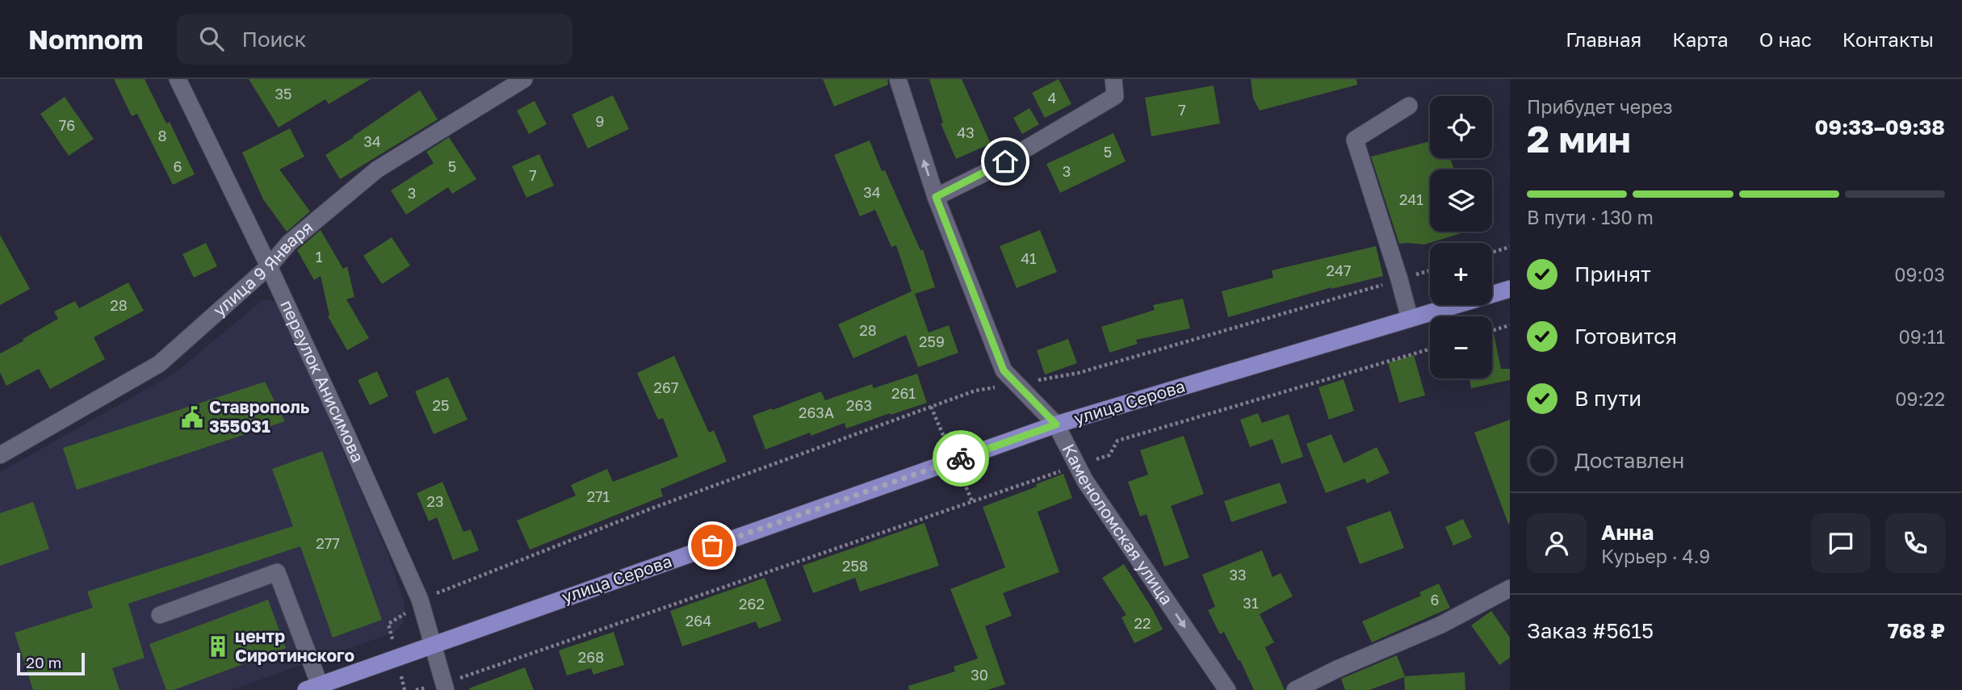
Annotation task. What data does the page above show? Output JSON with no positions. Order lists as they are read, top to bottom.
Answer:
{
  "streets": {
    "main road": ["улица Серова"],
    "street": ["улица 9 Января", "переулок Анисимова", "Каменоломская улица"]
  },
  "crossings": [
    ["улица 9 Января", "переулок Анисимова"],
    ["переулок Анисимова", "улица Серова"],
    ["улица Серова", "Каменоломская улица"]
  ],
  "places": {
    "public building": ["Ставрополь 355031"],
    "building": ["центр Сиротинского"]
  },
  "house_numbers": [
    "35",
    "4",
    "7",
    "9",
    "76",
    "43",
    "8",
    "34",
    "5",
    "6",
    "5",
    "3",
    "7",
    "34",
    "3",
    "241",
    "1",
    "41",
    "247",
    "28",
    "28",
    "259",
    "267",
    "261",
    "25",
    "263",
    "263А",
    "271",
    "23",
    "277",
    "258",
    "33",
    "6",
    "31",
    "262",
    "264",
    "22",
    "268",
    "30"
  ],
  "scale_bar": "20 m",
  "page": {
    "header": "Nomnom",
    "search": "Поиск",
    "nav": [
      "Главная",
      "Карта",
      "О нас",
      "Контакты"
    ],
    "heading": ["2 мин", "Прибудет через", "09:33–09:38"],
    "panel": [
      "Анна",
      "Курьер · 4.9",
      "Заказ #5615",
      "768 ₽"
    ],
    "map_buttons": ["+", "−"],
    "bar": "В пути · 130 m",
    "list": [
      ["Принят", "09:03"],
      ["Готовится", "09:11"],
      ["В пути", "09:22"],
      "Доставлен"
    ],
    "scale": "20 m"
  }
}
